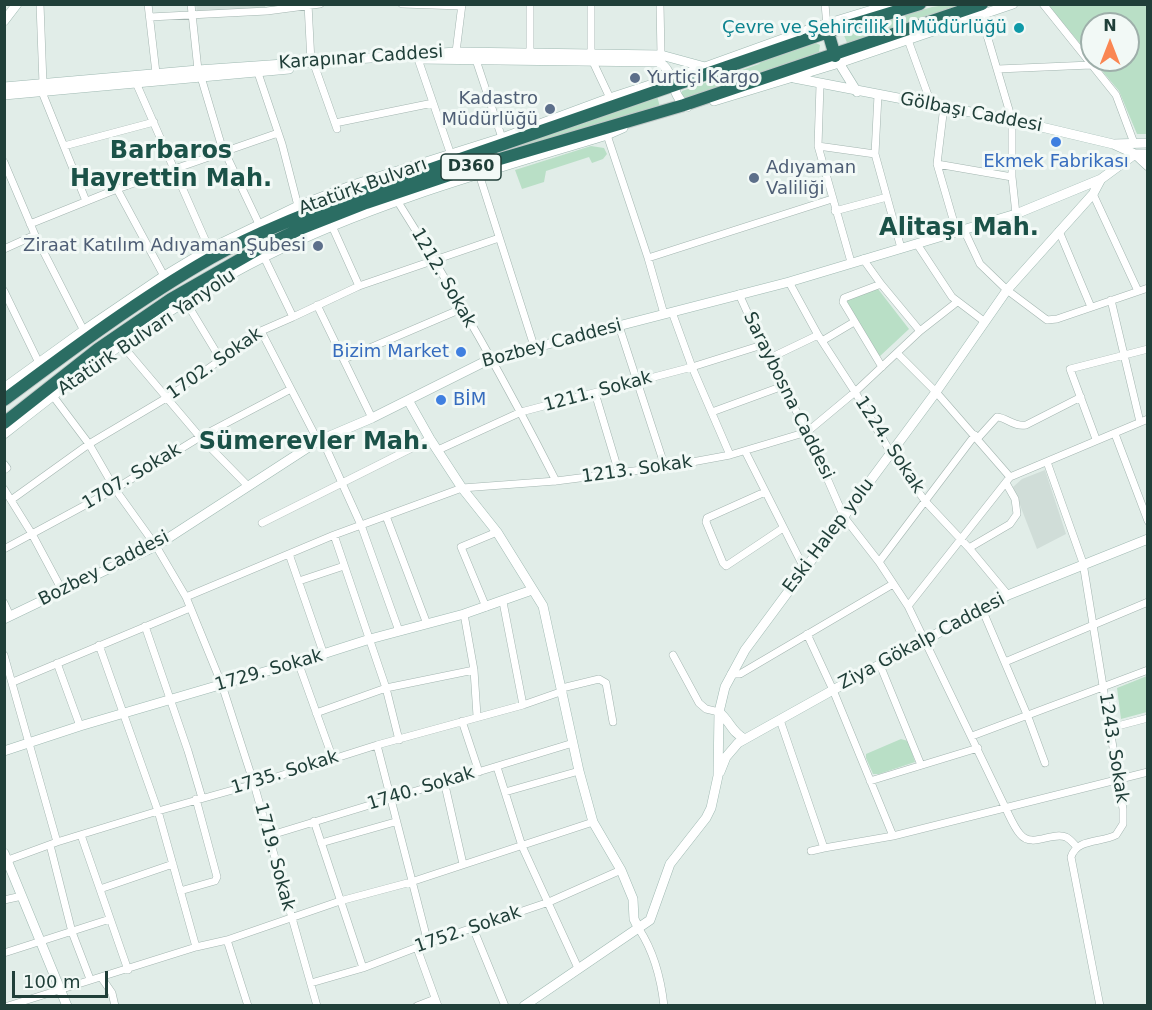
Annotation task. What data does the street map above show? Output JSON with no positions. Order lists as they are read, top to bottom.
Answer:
{
  "streets": {
    "highway": ["D360", "Atatürk Bulvarı"],
    "street": [
      "Karapınar Caddesi",
      "Gölbaşı Caddesi",
      "1212. Sokak",
      "Atatürk Bulvarı Yanyolu",
      "Bozbey Caddesi",
      "1702. Sokak",
      "1211. Sokak",
      "Saraybosna Caddesi",
      "1224. Sokak",
      "1213. Sokak",
      "1707. Sokak",
      "Eski Halep yolu",
      "Ziya Gökalp Caddesi",
      "1729. Sokak",
      "1243. Sokak",
      "1735. Sokak",
      "1740. Sokak",
      "1719. Sokak",
      "1752. Sokak"
    ]
  },
  "crossings": [
    ["Karapınar Caddesi", "Atatürk Bulvarı"],
    ["Karapınar Caddesi", "Atatürk Bulvarı Yanyolu"],
    ["Gölbaşı Caddesi", "Atatürk Bulvarı Yanyolu"],
    ["Gölbaşı Caddesi", "Bozbey Caddesi"],
    ["Atatürk Bulvarı", "Atatürk Bulvarı Yanyolu"],
    ["1212. Sokak", "Atatürk Bulvarı Yanyolu"],
    ["1212. Sokak", "Bozbey Caddesi"],
    ["1212. Sokak", "1702. Sokak"],
    ["1212. Sokak", "1211. Sokak"],
    ["1212. Sokak", "1213. Sokak"],
    ["Atatürk Bulvarı Yanyolu", "1719. Sokak"],
    ["Bozbey Caddesi", "Saraybosna Caddesi"],
    ["Bozbey Caddesi", "1224. Sokak"],
    ["Bozbey Caddesi", "Eski Halep yolu"],
    ["Bozbey Caddesi", "1719. Sokak"],
    ["1702. Sokak", "1719. Sokak"],
    ["1211. Sokak", "Saraybosna Caddesi"],
    ["Saraybosna Caddesi", "1213. Sokak"],
    ["Saraybosna Caddesi", "Eski Halep yolu"],
    ["Saraybosna Caddesi", "Ziya Gökalp Caddesi"],
    ["Saraybosna Caddesi", "1243. Sokak"],
    ["1224. Sokak", "Eski Halep yolu"],
    ["1224. Sokak", "Ziya Gökalp Caddesi"],
    ["1213. Sokak", "1719. Sokak"],
    ["1707. Sokak", "1719. Sokak"],
    ["Eski Halep yolu", "Ziya Gökalp Caddesi"],
    ["Ziya Gökalp Caddesi", "1243. Sokak"],
    ["1729. Sokak", "1719. Sokak"],
    ["1735. Sokak", "1719. Sokak"],
    ["1740. Sokak", "1719. Sokak"],
    ["1719. Sokak", "1752. Sokak"]
  ],
  "districts": ["Barbaros Hayrettin Mah.", "Alitaşı Mah.", "Sümerevler Mah."],
  "places": [
    "Çevre ve Şehircilik İl Müdürlüğü",
    "Yurtiçi Kargo",
    "Kadastro Müdürlüğü",
    "Ekmek Fabrikası",
    "Adıyaman Valiliği",
    "Ziraat Katılım Adıyaman Şubesi",
    "Bizim Market",
    "BİM"
  ],
  "scale_bar": "100 m",
  "north": "top"
}
